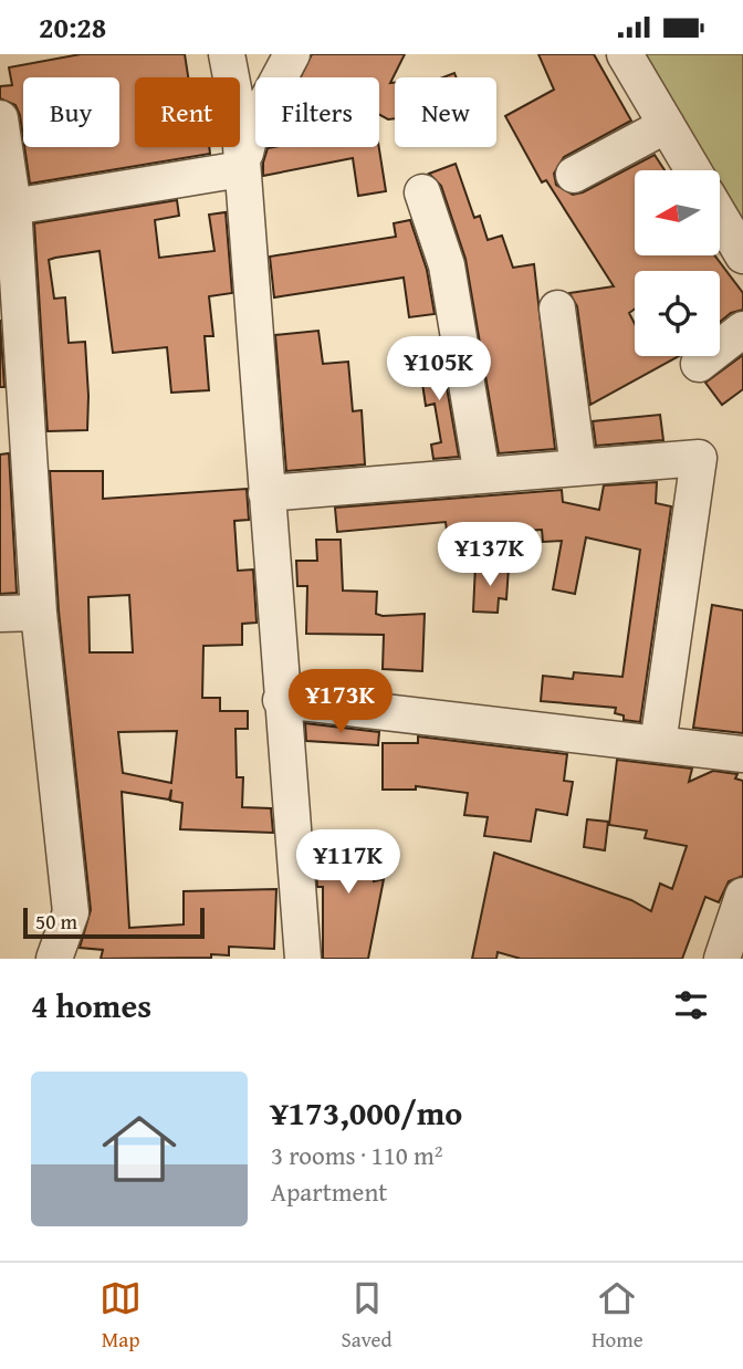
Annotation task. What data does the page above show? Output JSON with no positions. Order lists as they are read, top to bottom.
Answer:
{
  "scale_bar": "50 m",
  "north": "left",
  "page": {
    "status": "20:28",
    "chip": [
      "Buy",
      "Rent",
      "Filters",
      "New"
    ],
    "price": [
      "¥105K",
      "¥137K",
      "¥173K",
      "¥117K"
    ],
    "scale": "50 m",
    "heading": "4 homes",
    "list": [
      {
        "name": "¥173,000/mo",
        "note": "3 rooms · 110 m² · Apartment"
      }
    ],
    "tabs": ["Map", "Saved", "Home"]
  }
}
